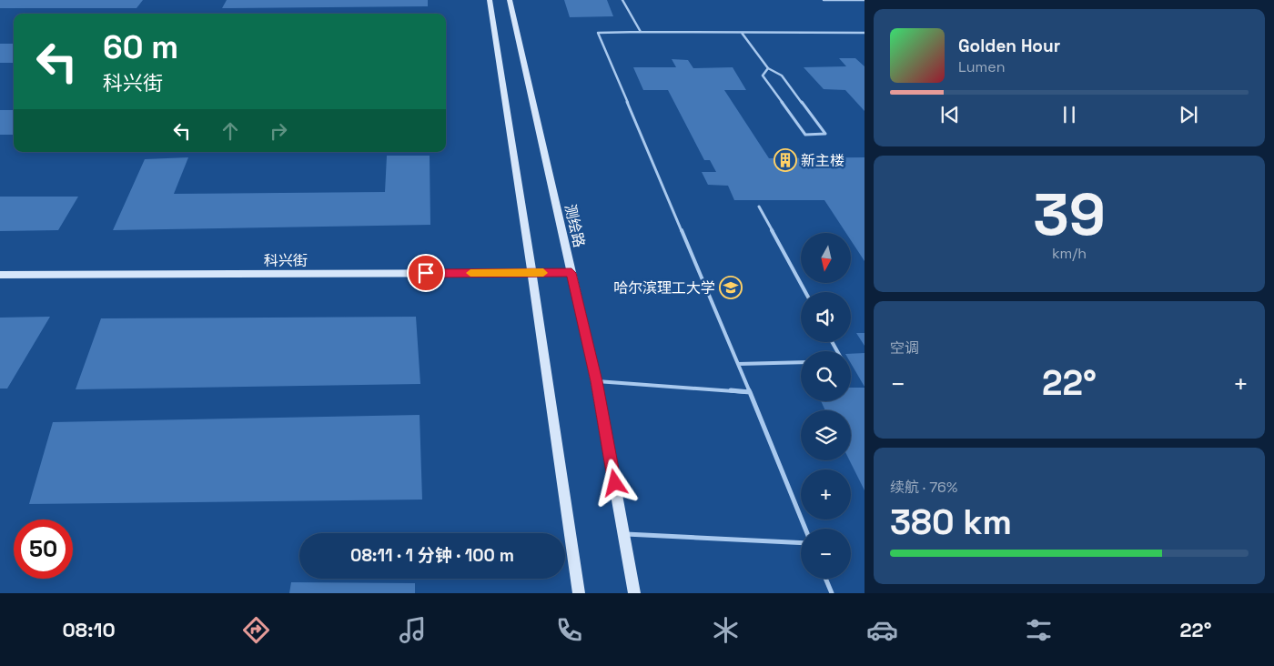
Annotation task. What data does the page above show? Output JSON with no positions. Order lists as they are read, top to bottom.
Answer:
{
  "streets": {
    "main road": ["测绘路", "科兴街"]
  },
  "crossings": [
    ["测绘路", "科兴街"]
  ],
  "places": {
    "building": ["新主楼"],
    "school or university": ["哈尔滨理工大学"]
  },
  "north": "bottom",
  "page": {
    "turn": ["60 m", "科兴街"],
    "song": ["Golden Hour", "Lumen"],
    "tile": [
      ["39", "km/h"],
      "空调",
      ["续航 · 76%", "380 km"]
    ],
    "map_buttons": ["+", "−"],
    "heat": ["−", "22°", "+"],
    "limit": "50",
    "trip": "08:11 · 1 分钟 · 100 m",
    "tabs": ["08:10", "22°"]
  }
}
